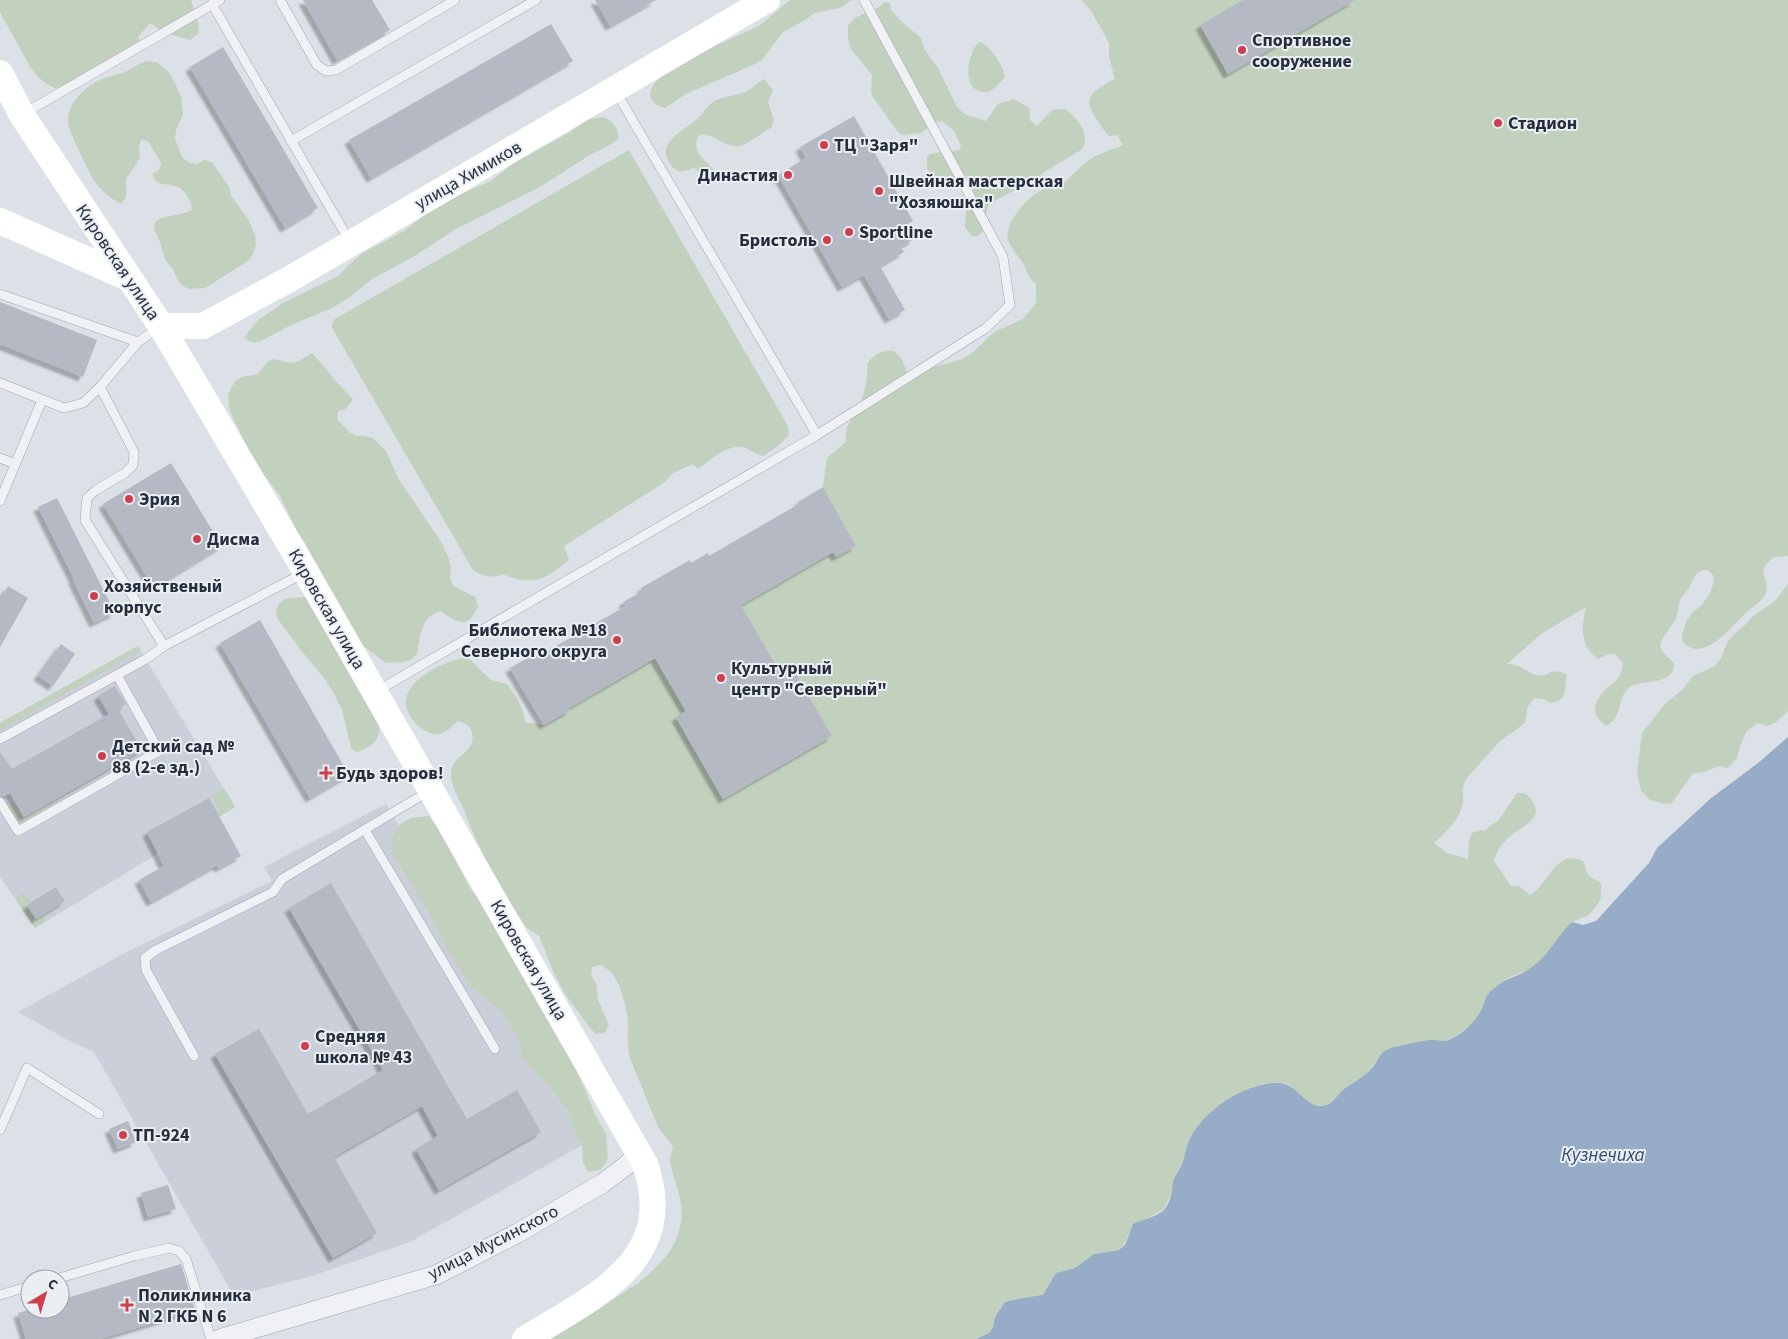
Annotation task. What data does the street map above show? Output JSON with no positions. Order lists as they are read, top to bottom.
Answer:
{
  "streets": {
    "street": ["улица Химиков", "Кировская улица", "улица Мусинского"]
  },
  "crossings": [
    ["улица Химиков", "Кировская улица"],
    ["Кировская улица", "улица Мусинского"]
  ],
  "water": ["Кузнечиха"],
  "places": {
    "other": [
      "Спортивное сооружение",
      "Стадион",
      "ТЦ \"Заря\"",
      "Династия",
      "Швейная мастерская \"Хозяюшка\"",
      "Sportline",
      "Бристоль",
      "Эрия",
      "Дисма",
      "Хозяйственый корпус",
      "Библиотека №18 Северного округа",
      "Культурный центр \"Северный\"",
      "Детский сад № 88 (2-е зд.)",
      "Средняя школа № 43",
      "ТП-924"
    ],
    "health": ["Будь здоров!", "Поликлиника N 2 ГКБ N 6"]
  },
  "north": "top right"
}
